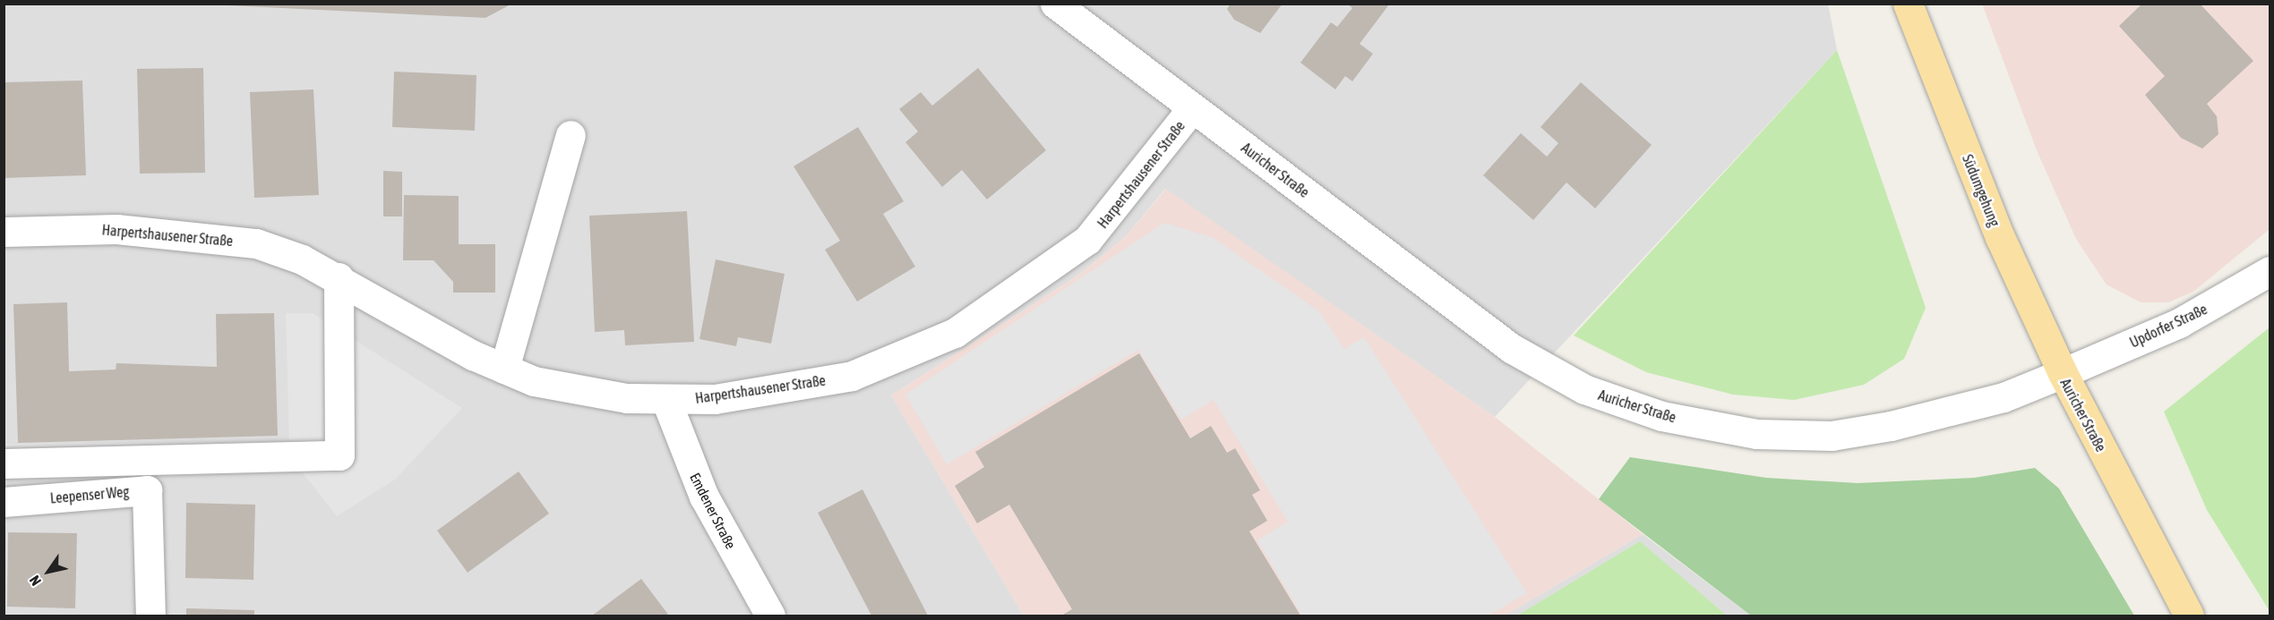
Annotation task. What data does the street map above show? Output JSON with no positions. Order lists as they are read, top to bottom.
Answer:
{
  "streets": {
    "main road": ["Auricher Straße", "Südumgehung"],
    "street": [
      "Harpertshausener Straße",
      "Updorfer Straße",
      "Leepenser Weg",
      "Emdener Straße"
    ]
  },
  "crossings": [
    ["Auricher Straße", "Harpertshausener Straße"],
    ["Auricher Straße", "Südumgehung"],
    ["Auricher Straße", "Updorfer Straße"],
    ["Harpertshausener Straße", "Emdener Straße"],
    ["Südumgehung", "Updorfer Straße"]
  ],
  "north": "bottom left"
}
